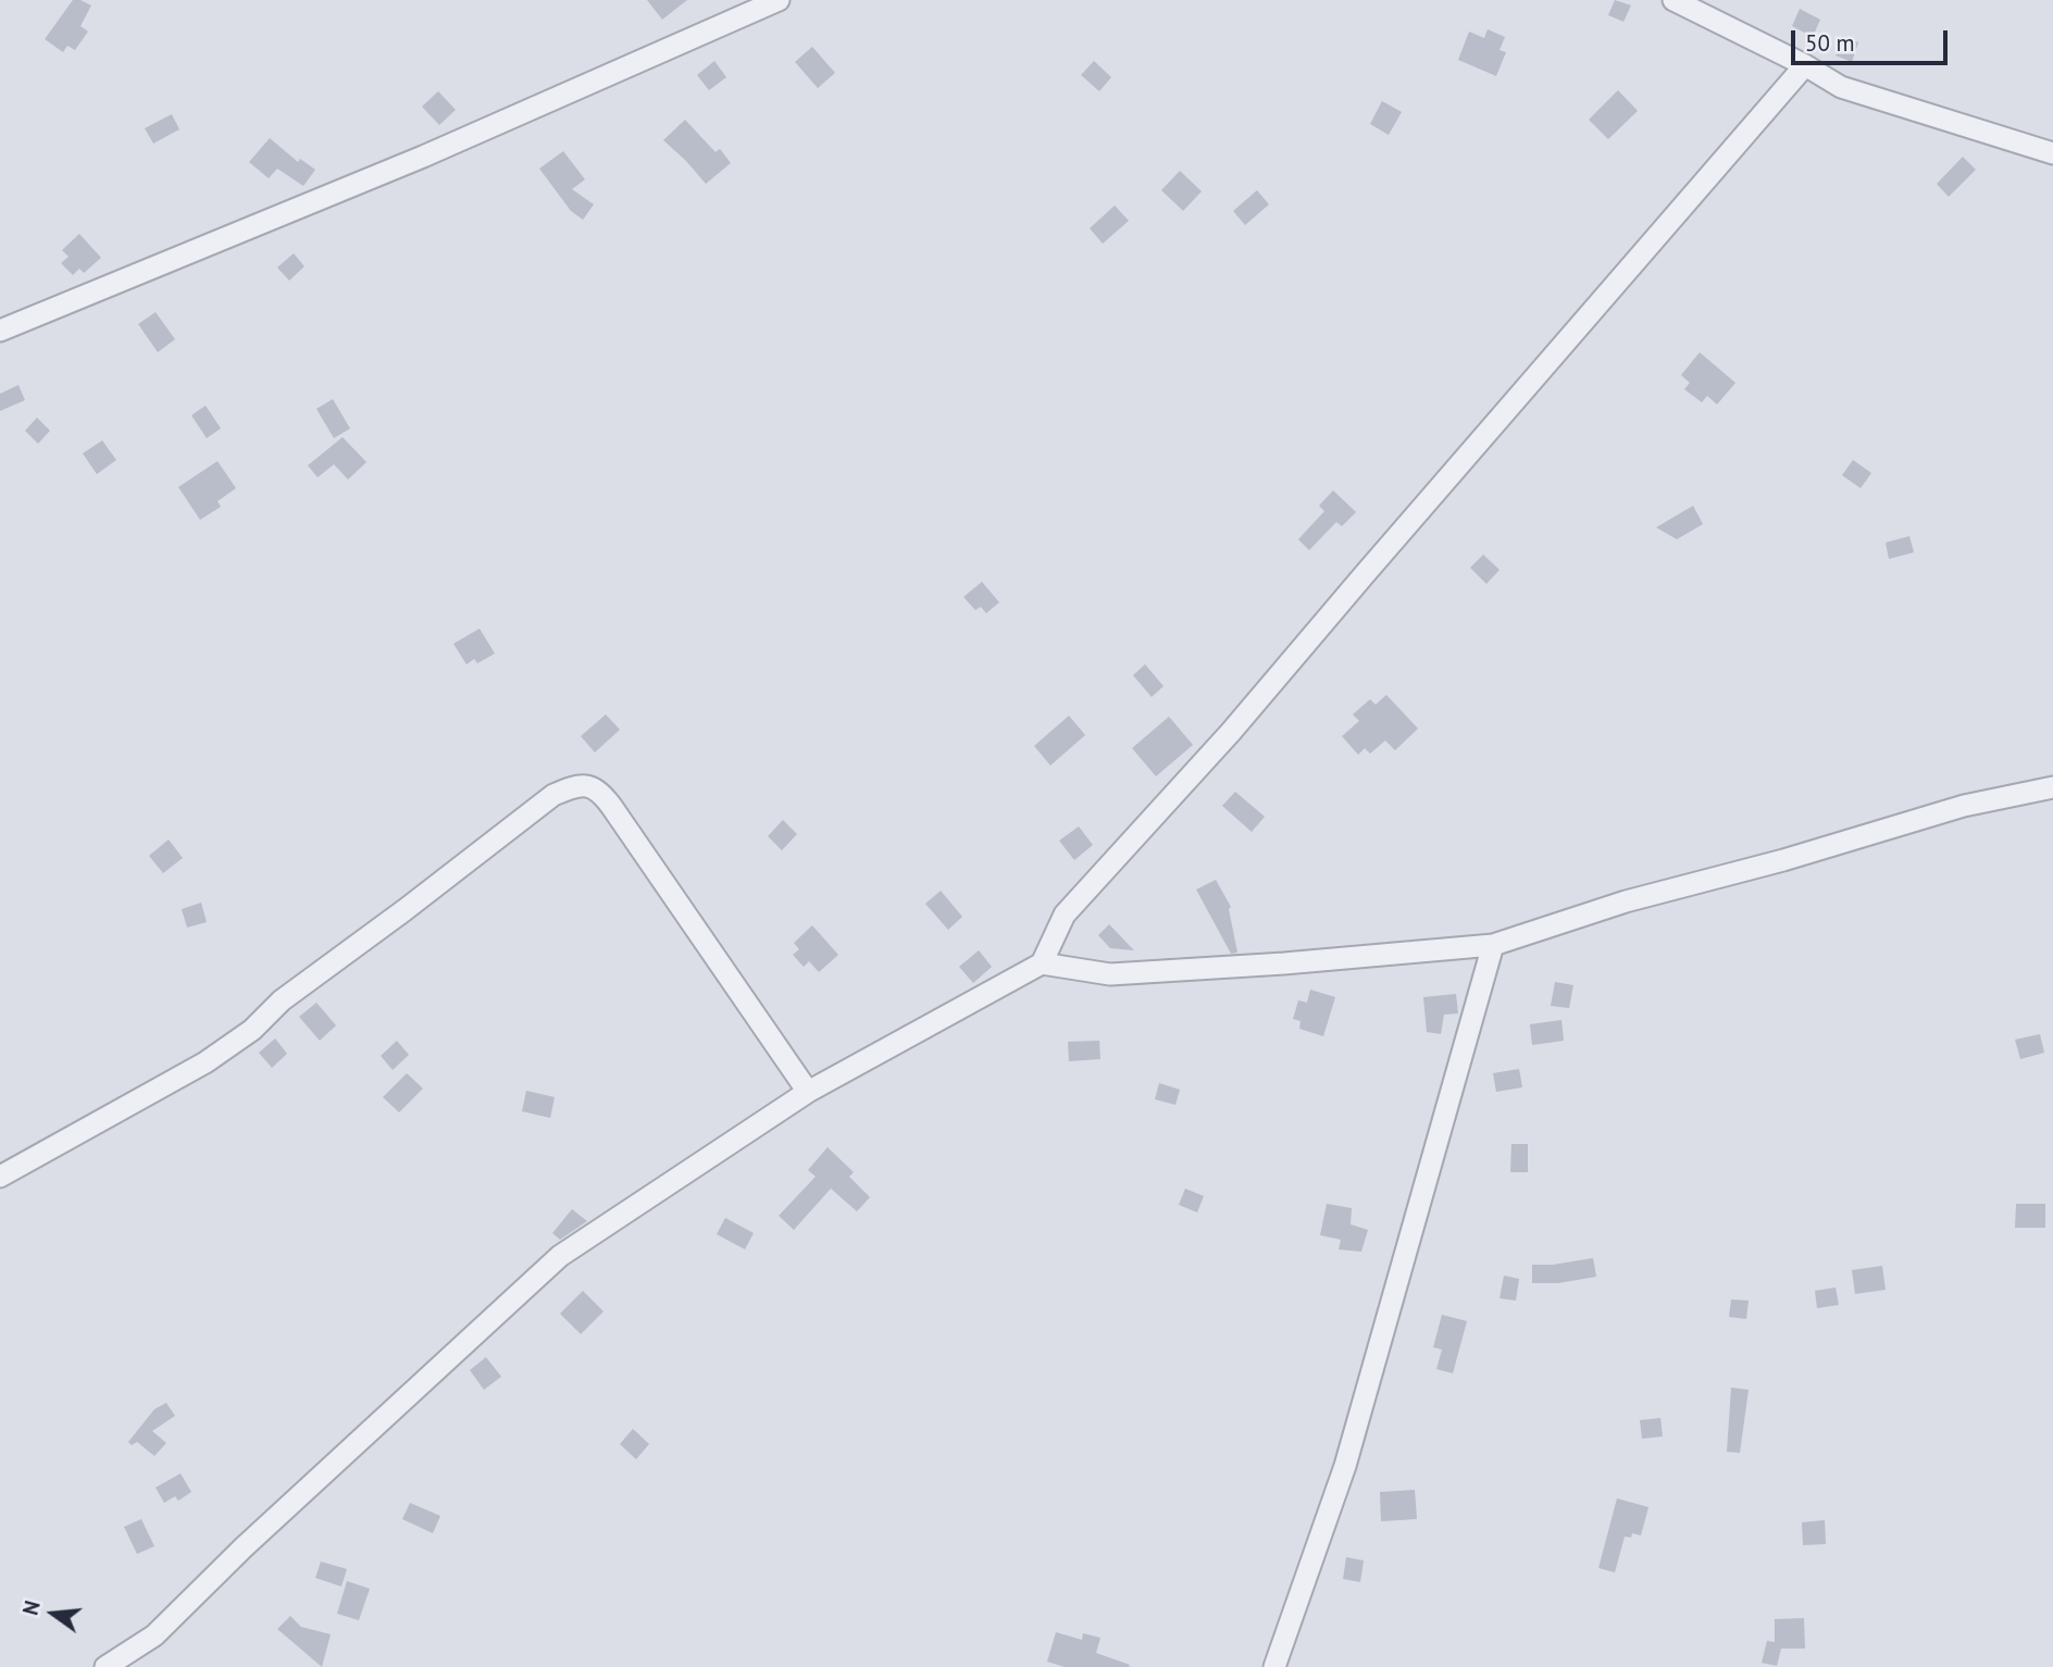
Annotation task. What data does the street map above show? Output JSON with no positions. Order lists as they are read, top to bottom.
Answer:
{
  "scale_bar": "50 m",
  "north": "left"
}
